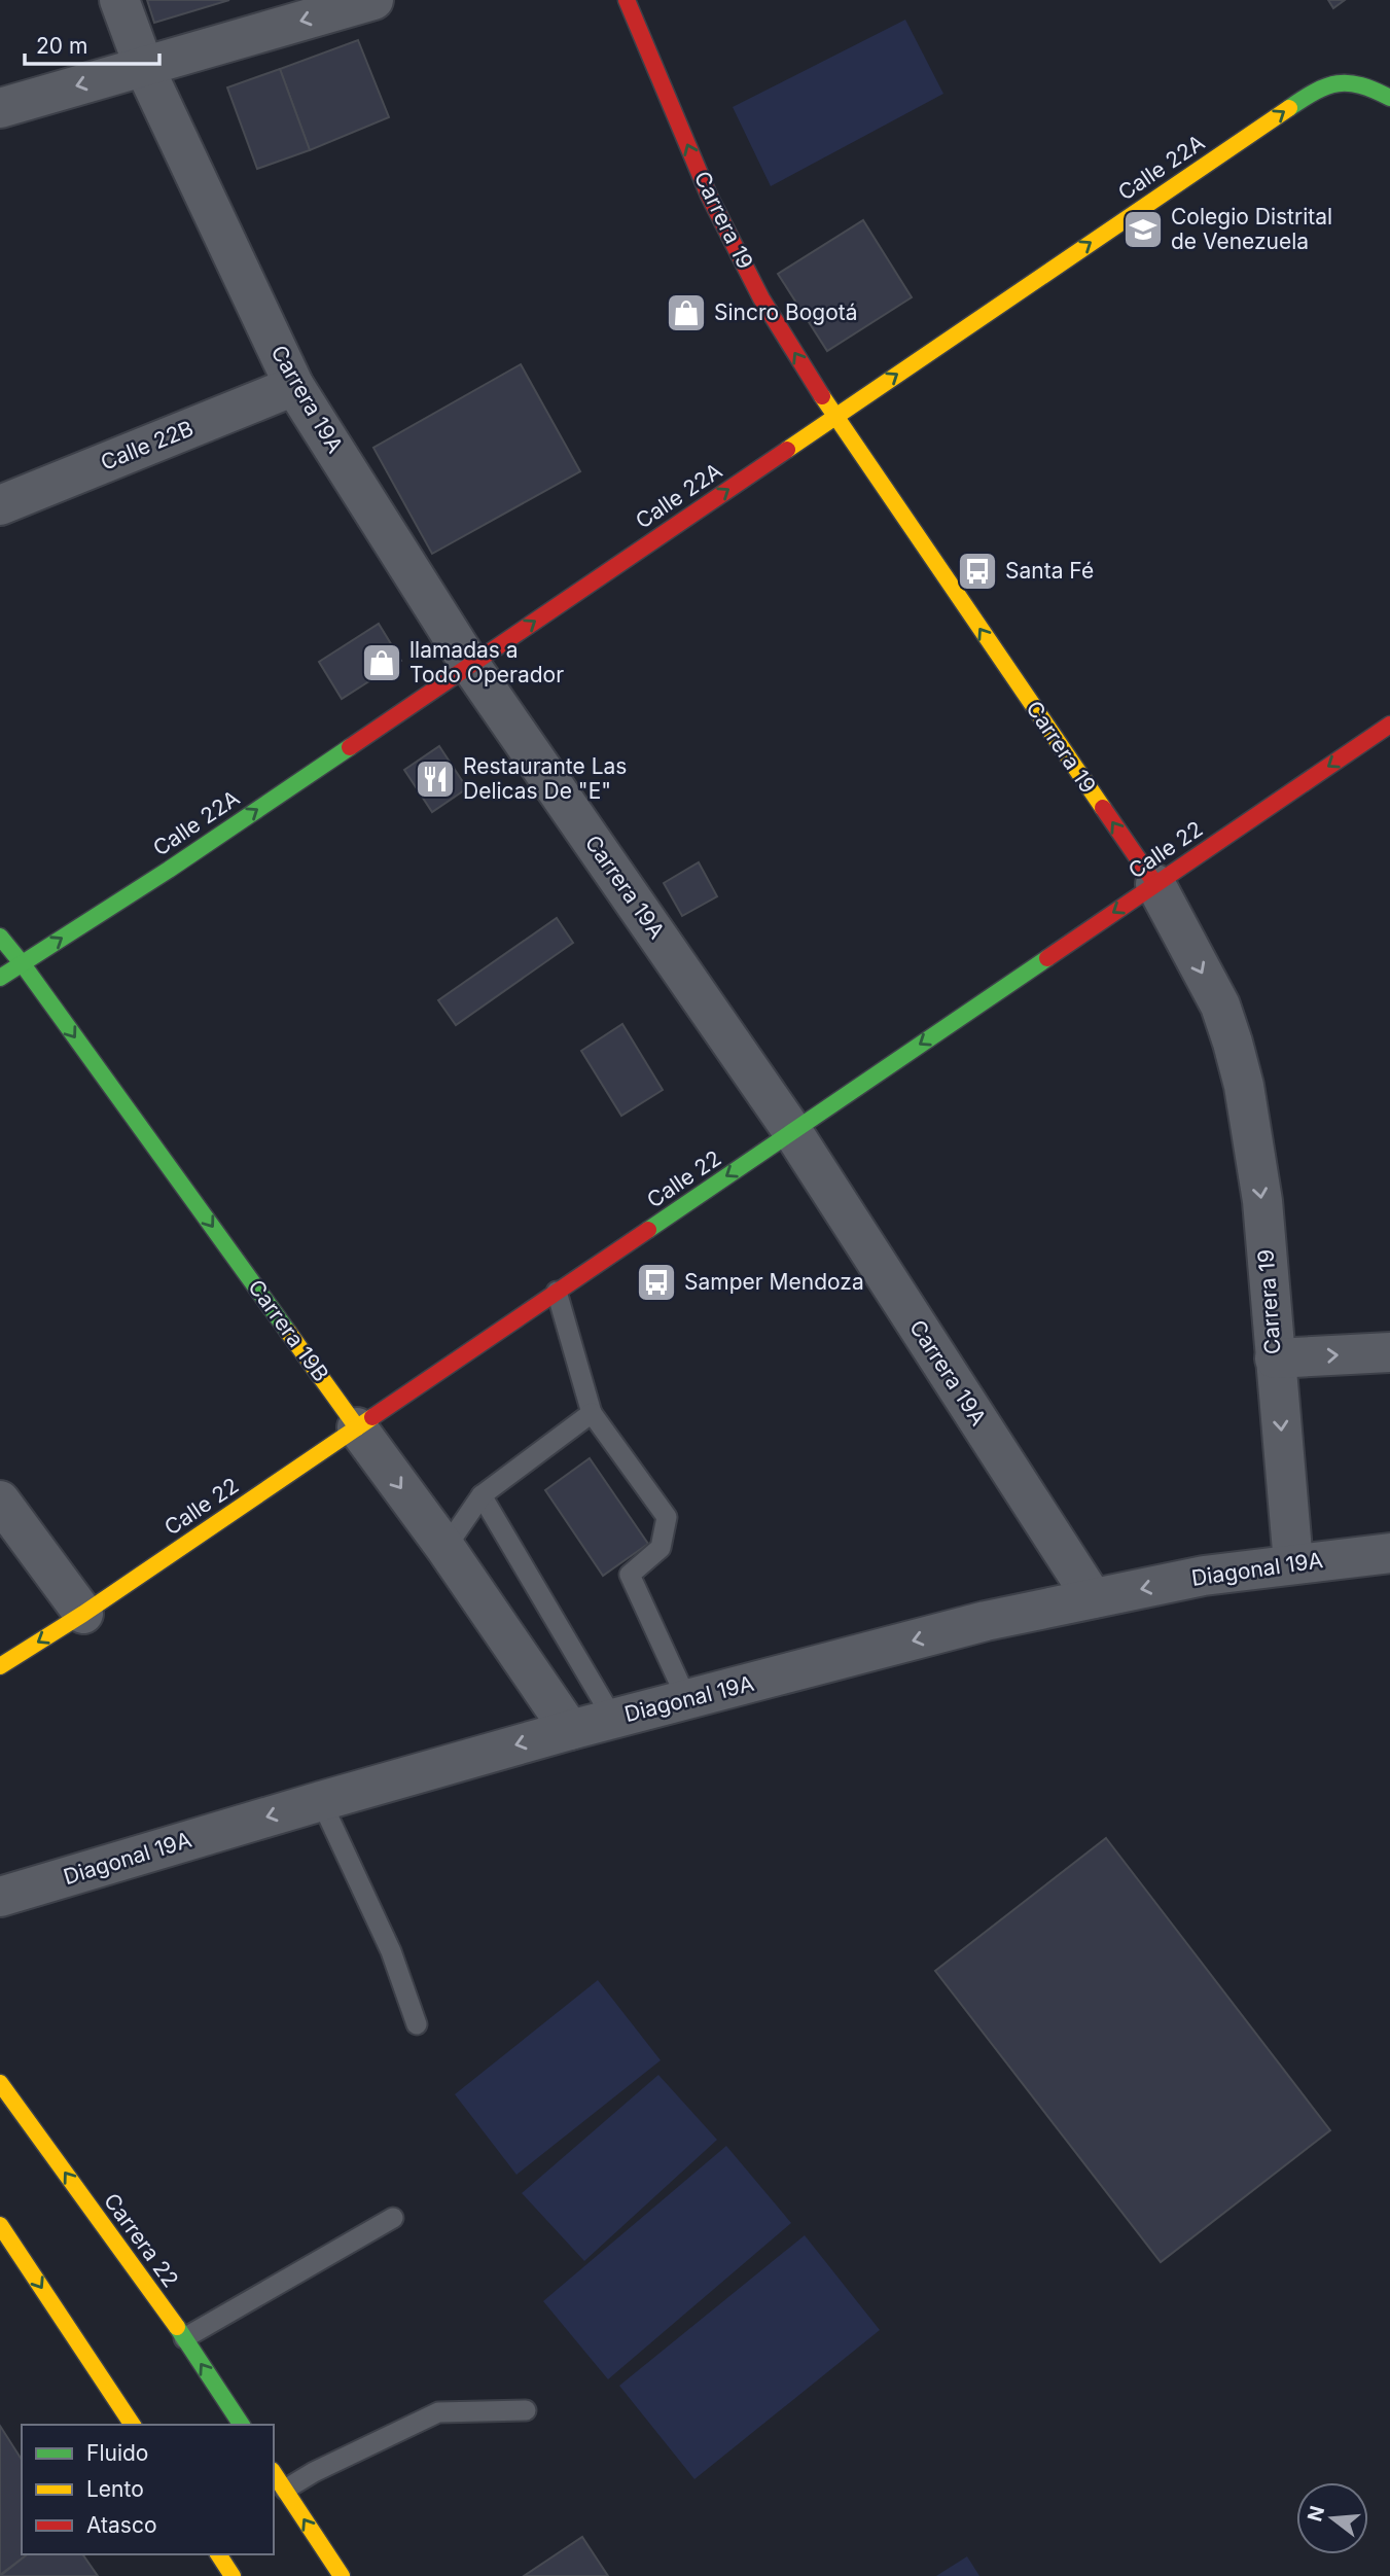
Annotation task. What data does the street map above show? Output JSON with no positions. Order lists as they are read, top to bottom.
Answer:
{
  "streets": {
    "street": [
      "Calle 22A",
      "Carrera 19",
      "Carrera 19A",
      "Calle 22B",
      "Calle 22",
      "Carrera 19B",
      "Diagonal 19A",
      "Carrera 22"
    ]
  },
  "crossings": [
    ["Calle 22A", "Carrera 19"],
    ["Calle 22A", "Carrera 19A"],
    ["Calle 22A", "Carrera 19B"],
    ["Carrera 19", "Calle 22"],
    ["Carrera 19", "Diagonal 19A"],
    ["Carrera 19A", "Calle 22B"],
    ["Carrera 19A", "Calle 22"],
    ["Carrera 19A", "Diagonal 19A"],
    ["Calle 22", "Carrera 19B"],
    ["Carrera 19B", "Diagonal 19A"]
  ],
  "one_way": [
    "Calle 22A",
    "Calle 22",
    "Carrera 19B",
    "Diagonal 19A"
  ],
  "places": {
    "school or university": ["Colegio Distrital de Venezuela"],
    "shop": ["Sincro Bogotá", "llamadas a Todo Operador"],
    "bus stop": ["Santa Fé", "Samper Mendoza"],
    "restaurant": ["Restaurante Las Delicas De \"E\""]
  },
  "legend": ["Fluido", "Lento", "Atasco"],
  "scale_bar": "20 m",
  "north": "left"
}
